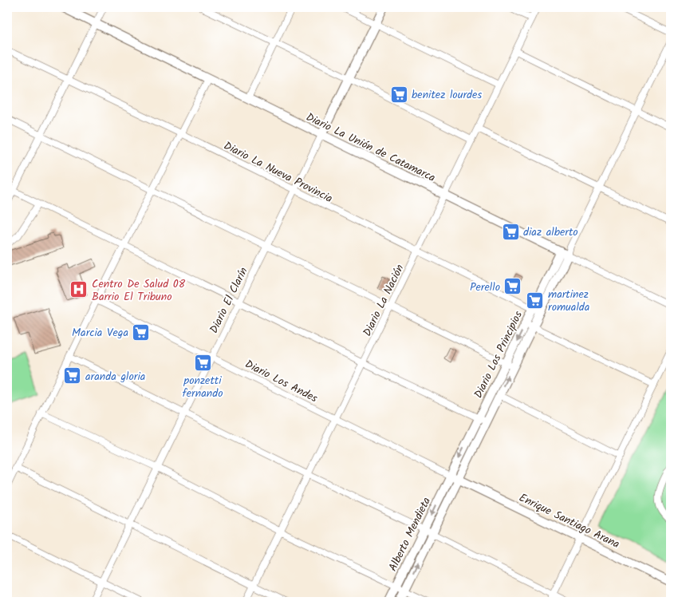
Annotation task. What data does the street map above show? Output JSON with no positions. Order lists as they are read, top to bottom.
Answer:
{
  "streets": {
    "street": [
      "Diario La Unión de Catamarca",
      "Diario La Nueva Provincia",
      "Diario El Clarín",
      "Diario La Nación",
      "Diario Los Principios",
      "Diario Los Andes",
      "Enrique Santiago Arana",
      "Alberto Mendieta"
    ]
  },
  "crossings": [
    ["Diario La Unión de Catamarca", "Diario El Clarín"],
    ["Diario La Unión de Catamarca", "Diario La Nación"],
    ["Diario La Unión de Catamarca", "Diario Los Principios"],
    ["Diario La Nueva Provincia", "Diario El Clarín"],
    ["Diario La Nueva Provincia", "Diario La Nación"],
    ["Diario La Nueva Provincia", "Diario Los Principios"],
    ["Diario El Clarín", "Diario Los Andes"],
    ["Diario La Nación", "Diario Los Andes"],
    ["Diario Los Principios", "Diario Los Andes"],
    ["Diario Los Principios", "Enrique Santiago Arana"],
    ["Diario Los Principios", "Alberto Mendieta"],
    ["Diario Los Andes", "Enrique Santiago Arana"],
    ["Diario Los Andes", "Alberto Mendieta"],
    ["Enrique Santiago Arana", "Alberto Mendieta"]
  ],
  "places": {
    "supermarket": [
      "benitez lourdes",
      "diaz alberto",
      "Perello",
      "martinez romualda",
      "Marcia Vega",
      "ponzetti fernando",
      "aranda gloria"
    ],
    "hospital": ["Centro De Salud 08 Barrio El Tribuno"]
  }
}
